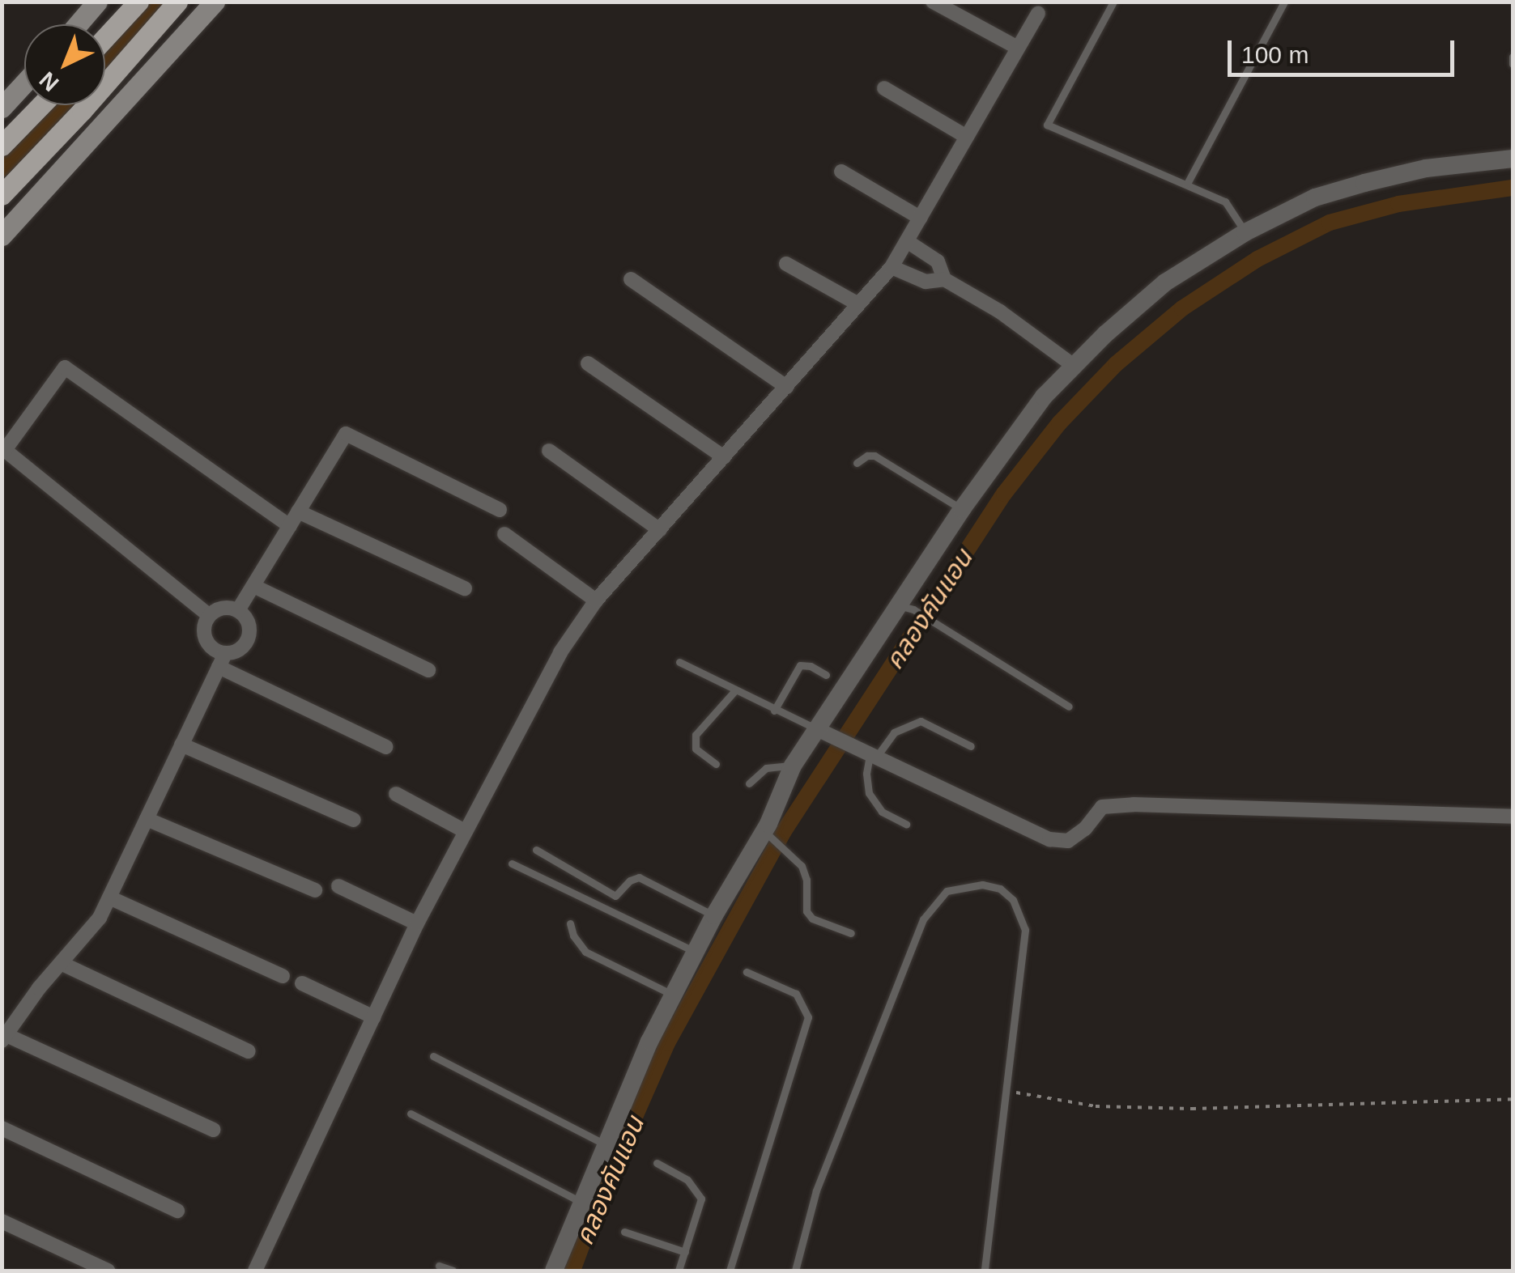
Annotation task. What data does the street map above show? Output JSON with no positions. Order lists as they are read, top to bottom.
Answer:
{
  "water": ["คลองคันแอน"],
  "scale_bar": "100 m",
  "north": "bottom left"
}
